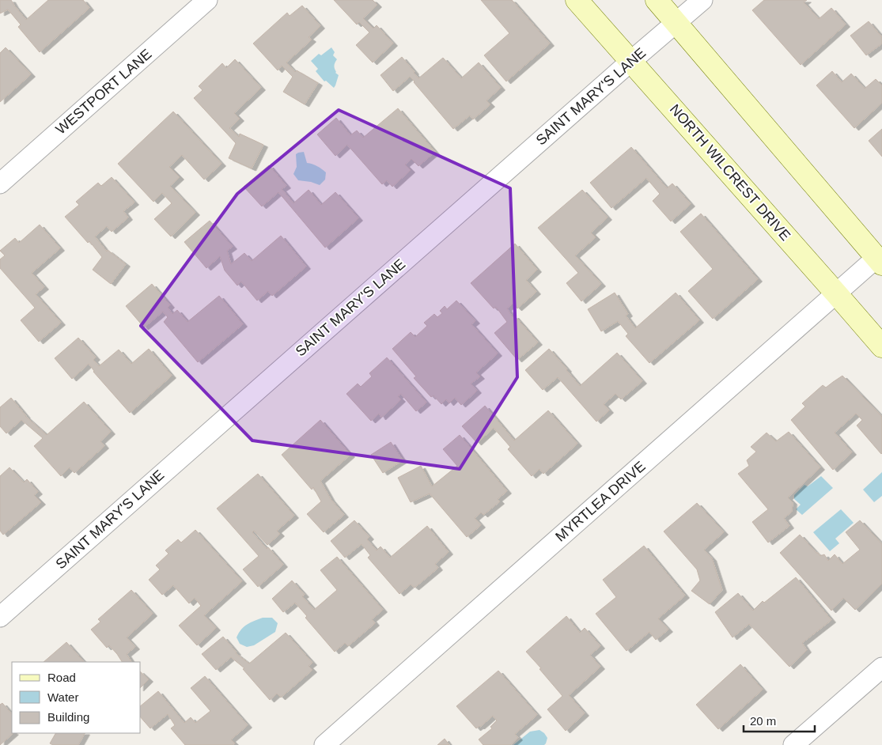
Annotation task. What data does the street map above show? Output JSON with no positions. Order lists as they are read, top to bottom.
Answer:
{
  "streets": {
    "main road": ["NORTH WILCREST DRIVE"],
    "street": ["WESTPORT LANE", "SAINT MARY'S LANE", "MYRTLEA DRIVE"]
  },
  "crossings": [
    ["SAINT MARY'S LANE", "NORTH WILCREST DRIVE"],
    ["NORTH WILCREST DRIVE", "MYRTLEA DRIVE"]
  ],
  "legend": ["Road", "Water", "Building"],
  "scale_bar": "20 m"
}
